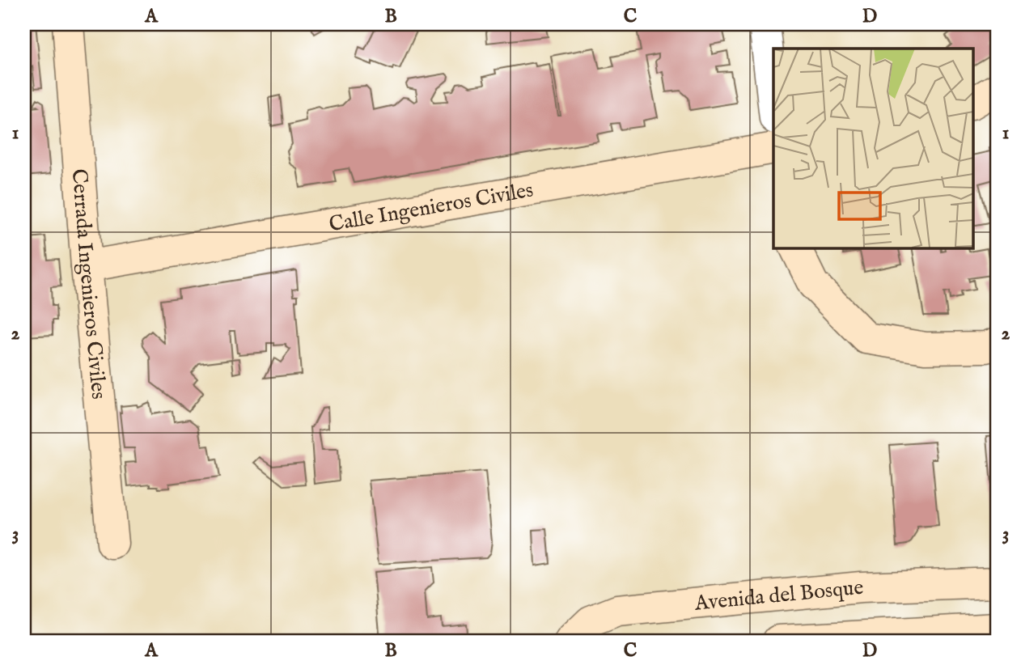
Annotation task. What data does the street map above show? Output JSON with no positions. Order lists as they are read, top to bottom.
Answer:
{
  "streets": {
    "street": ["Calle Ingenieros Civiles", "Cerrada Ingenieros Civiles", "Avenida del Bosque"]
  },
  "crossings": [
    ["Calle Ingenieros Civiles", "Cerrada Ingenieros Civiles"]
  ],
  "grid": {
    "columns": [
      "A",
      "B",
      "C",
      "D"
    ],
    "rows": ["1", "2", "3"]
  }
}
